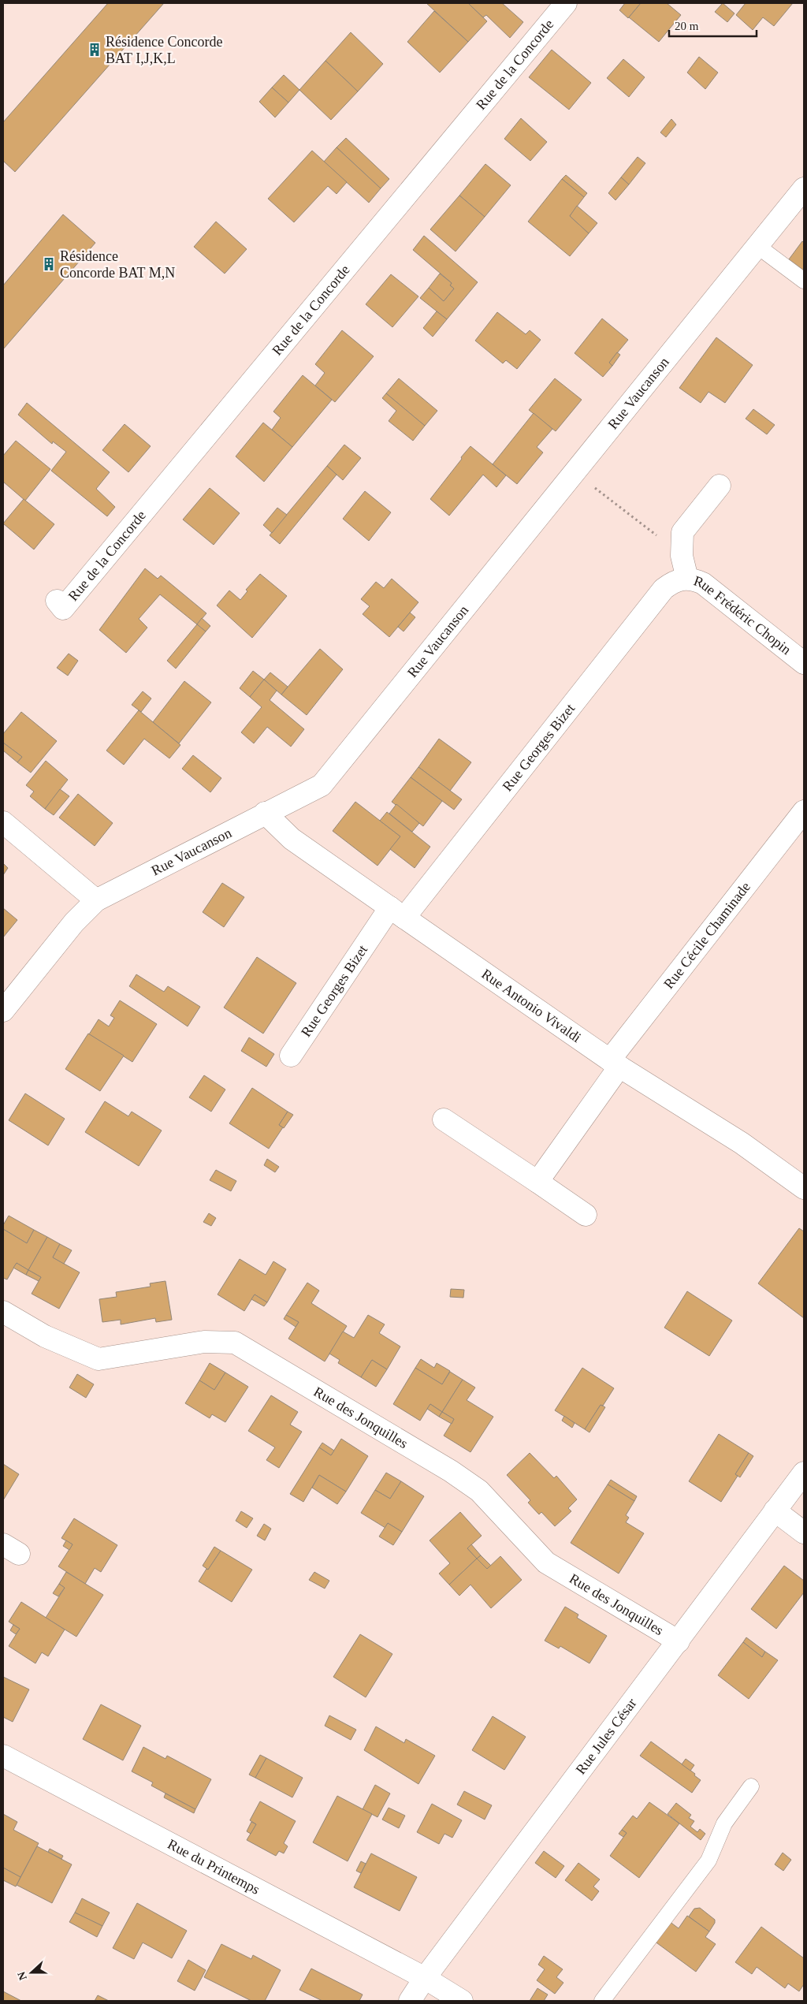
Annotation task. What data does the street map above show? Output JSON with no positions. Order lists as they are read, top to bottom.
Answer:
{
  "streets": {
    "street": [
      "Rue de la Concorde",
      "Rue Vaucanson",
      "Rue Frédéric Chopin",
      "Rue Georges Bizet",
      "Rue Cécile Chaminade",
      "Rue Antonio Vivaldi",
      "Rue des Jonquilles",
      "Rue Jules César",
      "Rue du Printemps"
    ]
  },
  "crossings": [
    ["Rue Vaucanson", "Rue Antonio Vivaldi"],
    ["Rue Frédéric Chopin", "Rue Georges Bizet"],
    ["Rue Georges Bizet", "Rue Antonio Vivaldi"],
    ["Rue Cécile Chaminade", "Rue Antonio Vivaldi"],
    ["Rue des Jonquilles", "Rue Jules César"],
    ["Rue Jules César", "Rue du Printemps"]
  ],
  "places": {
    "building": ["Résidence Concorde BAT I,J,K,L", "Résidence Concorde BAT M,N"]
  },
  "scale_bar": "20 m",
  "north": "left"
}
